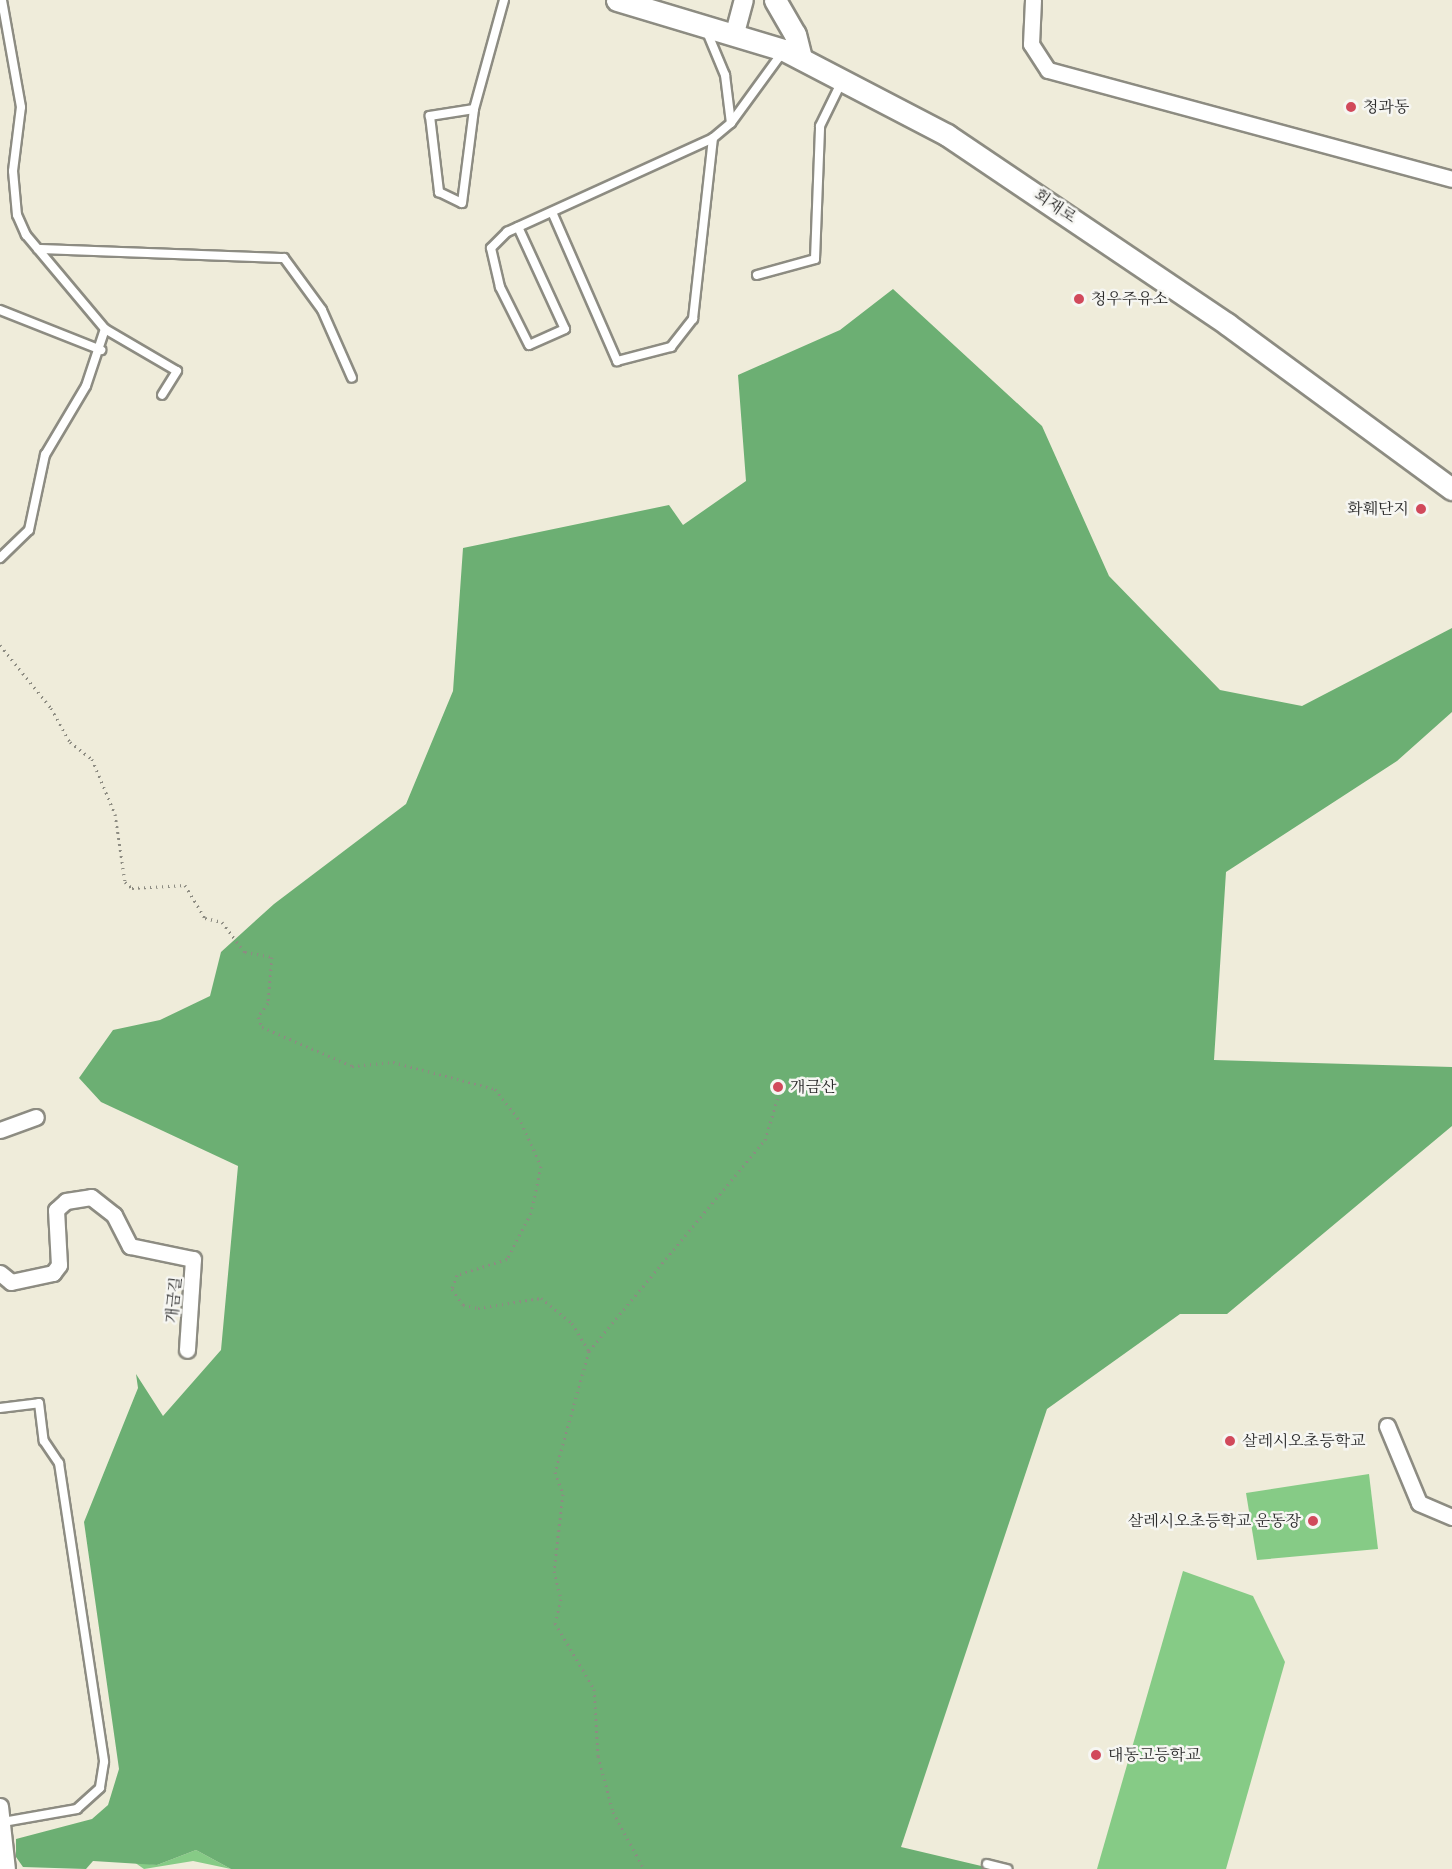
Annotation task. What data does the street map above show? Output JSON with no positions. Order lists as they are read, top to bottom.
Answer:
{
  "streets": {
    "main road": ["회재로"],
    "street": ["개금길"]
  },
  "places": [
    "청과동",
    "청우주유소",
    "화훼단지",
    "개금산",
    "살레시오초등학교",
    "살레시오초등학교 운동장",
    "대동고등학교"
  ]
}
